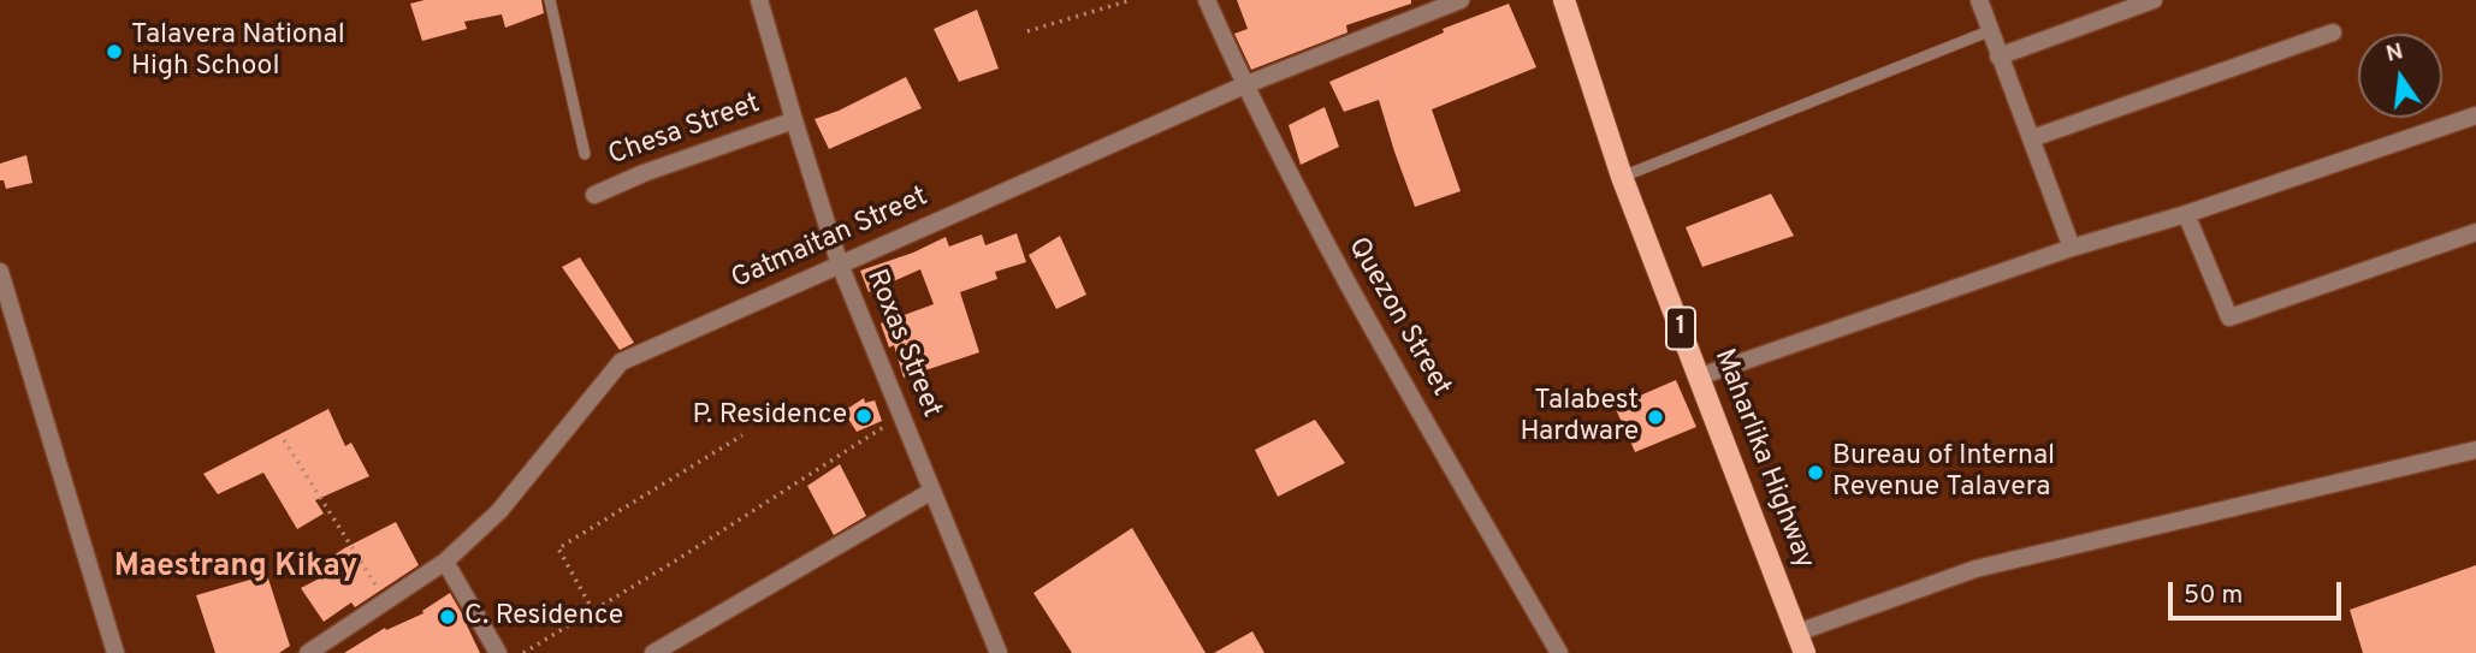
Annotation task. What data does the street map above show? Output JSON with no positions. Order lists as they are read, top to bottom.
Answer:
{
  "streets": {
    "main road": ["1", "Maharlika Highway"],
    "street": [
      "Chesa Street",
      "Gatmaitan Street",
      "Quezon Street",
      "Roxas Street"
    ]
  },
  "crossings": [
    ["Chesa Street", "Roxas Street"],
    ["Gatmaitan Street", "Quezon Street"],
    ["Gatmaitan Street", "Roxas Street"]
  ],
  "districts": ["Maestrang Kikay"],
  "places": [
    "Talavera National High School",
    "P. Residence",
    "Talabest Hardware",
    "Bureau of Internal Revenue Talavera",
    "C. Residence"
  ],
  "scale_bar": "50 m",
  "north": "top"
}
